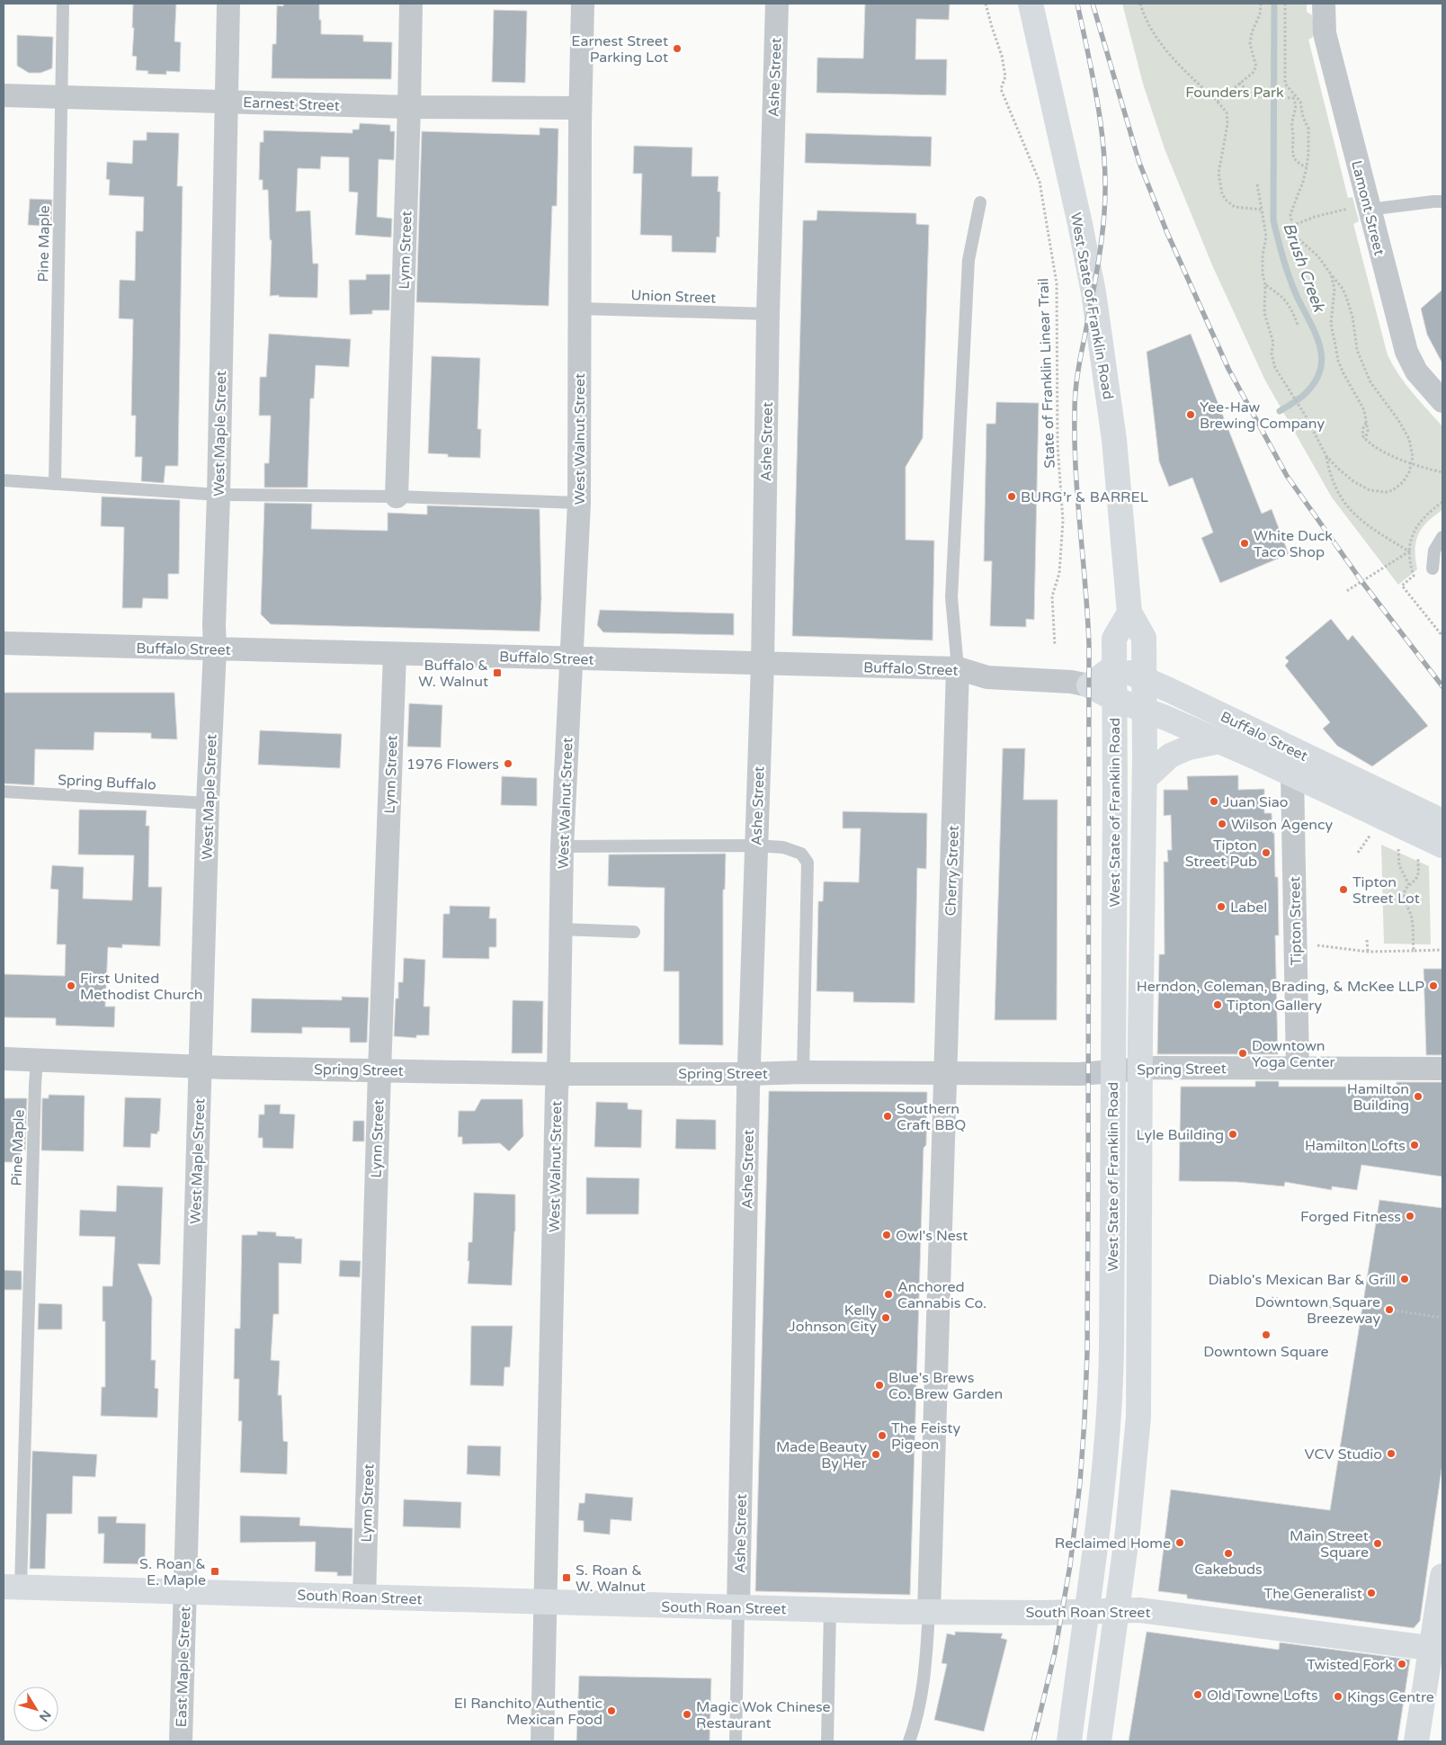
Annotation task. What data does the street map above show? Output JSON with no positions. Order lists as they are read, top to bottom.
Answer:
{
  "streets": {
    "main road": ["West State of Franklin Road", "Buffalo Street", "South Roan Street"],
    "street": [
      "Ashe Street",
      "Earnest Street",
      "Lamont Street",
      "Lynn Street",
      "West Maple Street",
      "West Walnut Street",
      "Cherry Street",
      "Tipton Street",
      "Spring Street",
      "East Maple Street"
    ],
    "lane": ["Pine Maple", "Union Street", "Spring Buffalo"],
    "path": ["State of Franklin Linear Trail"]
  },
  "crossings": [
    ["Ashe Street", "Union Street"],
    ["Ashe Street", "Buffalo Street"],
    ["Ashe Street", "Spring Street"],
    ["Ashe Street", "South Roan Street"],
    ["Earnest Street", "Pine Maple"],
    ["Earnest Street", "Lynn Street"],
    ["Earnest Street", "West Maple Street"],
    ["Earnest Street", "West Walnut Street"],
    ["Pine Maple", "Spring Street"],
    ["Pine Maple", "South Roan Street"],
    ["Lynn Street", "Buffalo Street"],
    ["Lynn Street", "Spring Street"],
    ["Lynn Street", "South Roan Street"],
    ["Union Street", "West Walnut Street"],
    ["West State of Franklin Road", "Buffalo Street"],
    ["West State of Franklin Road", "Spring Street"],
    ["West State of Franklin Road", "South Roan Street"],
    ["West Maple Street", "Buffalo Street"],
    ["West Maple Street", "Spring Buffalo"],
    ["West Maple Street", "Spring Street"],
    ["West Maple Street", "South Roan Street"],
    ["West Maple Street", "East Maple Street"],
    ["West Walnut Street", "Buffalo Street"],
    ["West Walnut Street", "Spring Street"],
    ["West Walnut Street", "South Roan Street"],
    ["Buffalo Street", "Cherry Street"],
    ["Buffalo Street", "Tipton Street"],
    ["Cherry Street", "Spring Street"],
    ["Cherry Street", "South Roan Street"],
    ["Tipton Street", "Spring Street"],
    ["South Roan Street", "East Maple Street"]
  ],
  "water": ["Brush Creek"],
  "parks": ["Founders Park"],
  "places": {
    "other": [
      "Earnest Street Parking Lot",
      "Yee-Haw Brewing Company",
      "BURG’r & BARREL",
      "White Duck Taco Shop",
      "1976 Flowers",
      "Juan Siao",
      "Wilson Agency",
      "Tipton Street Pub",
      "Tipton Street Lot",
      "Label",
      "First United Methodist Church",
      "Herndon, Coleman, Brading, & McKee LLP",
      "Tipton Gallery",
      "Downtown Yoga Center",
      "Hamilton Building",
      "Southern Craft BBQ",
      "Lyle Building",
      "Hamilton Lofts",
      "Forged Fitness",
      "Owl's Nest",
      "Diablo's Mexican Bar & Grill",
      "Anchored Cannabis Co.",
      "Downtown Square Breezeway",
      "Kelly Johnson City",
      "Downtown Square",
      "Blue's Brews Co. Brew Garden",
      "The Feisty Pigeon",
      "VCV Studio",
      "Made Beauty By Her",
      "Reclaimed Home",
      "Main Street Square",
      "Cakebuds",
      "The Generalist",
      "Twisted Fork",
      "Old Towne Lofts",
      "Kings Centre",
      "El Ranchito Authentic Mexican Food",
      "Magic Wok Chinese Restaurant"
    ],
    "transit": ["Buffalo & W. Walnut", "S. Roan & E. Maple", "S. Roan & W. Walnut"]
  },
  "north": "bottom right"
}
